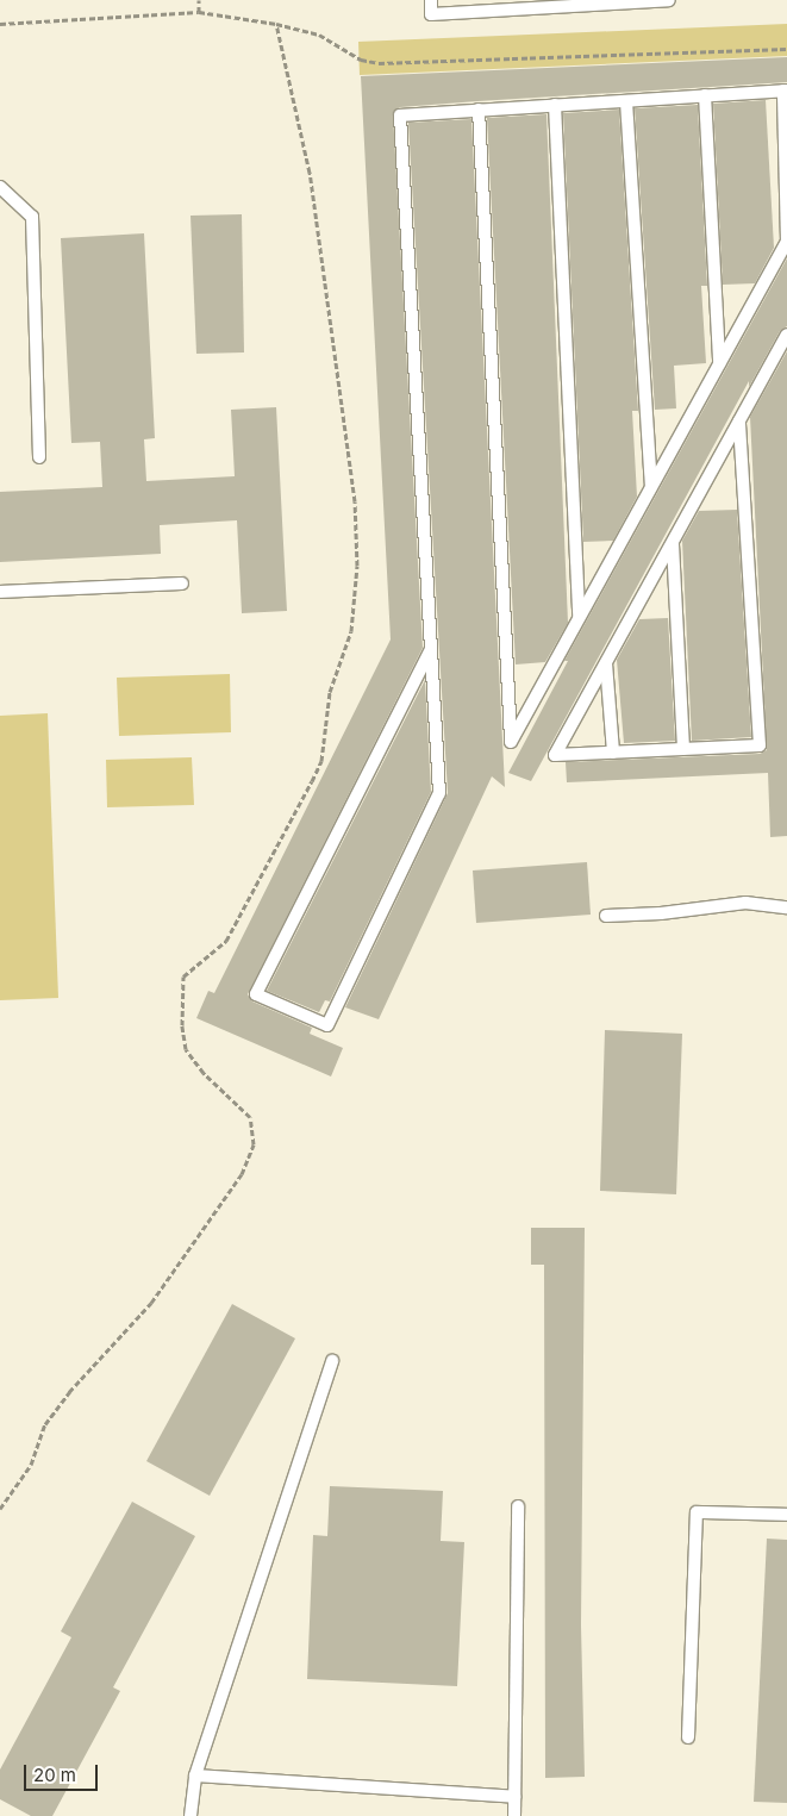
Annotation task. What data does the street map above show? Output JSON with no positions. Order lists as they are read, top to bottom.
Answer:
{
  "scale_bar": "20 m"
}
